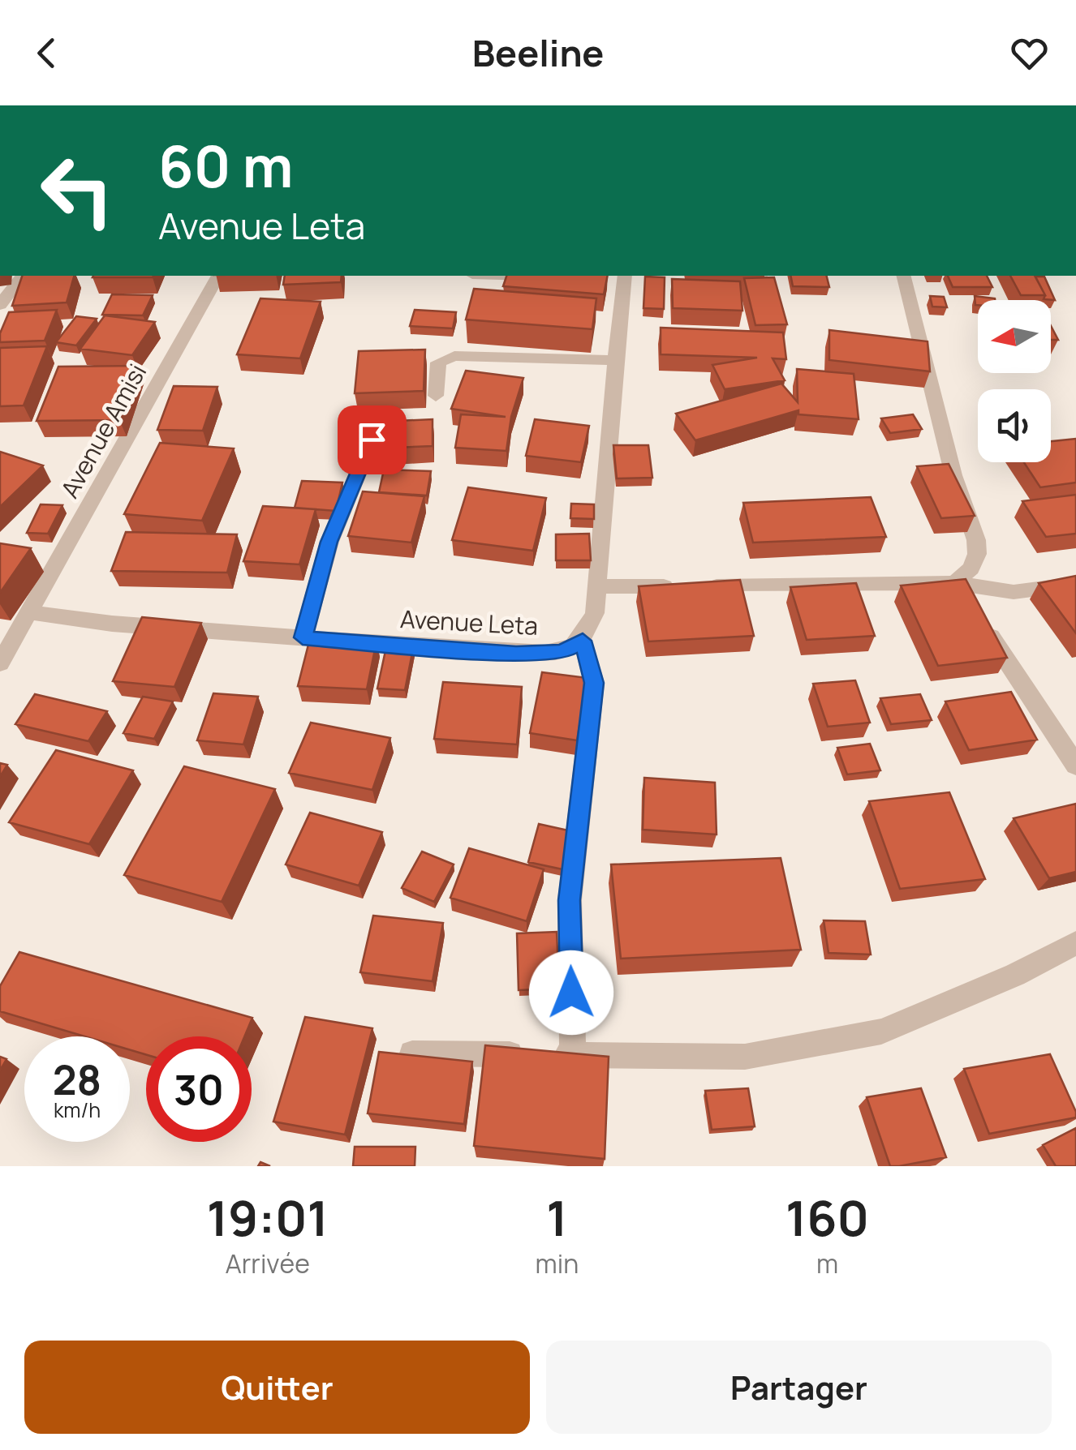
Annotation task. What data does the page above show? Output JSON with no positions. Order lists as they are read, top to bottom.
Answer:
{
  "streets": {
    "street": ["Avenue Amisi", "Avenue Leta"]
  },
  "crossings": [
    ["Avenue Amisi", "Avenue Leta"]
  ],
  "north": "left",
  "page": {
    "header": "Beeline",
    "turn": ["60 m", "Avenue Leta"],
    "speed": "28 km/h",
    "limit": "30",
    "eta": [
      "19:01",
      "Arrivée",
      "1",
      "min",
      "160",
      "m"
    ],
    "buttons": ["Quitter", "Partager"]
  }
}
